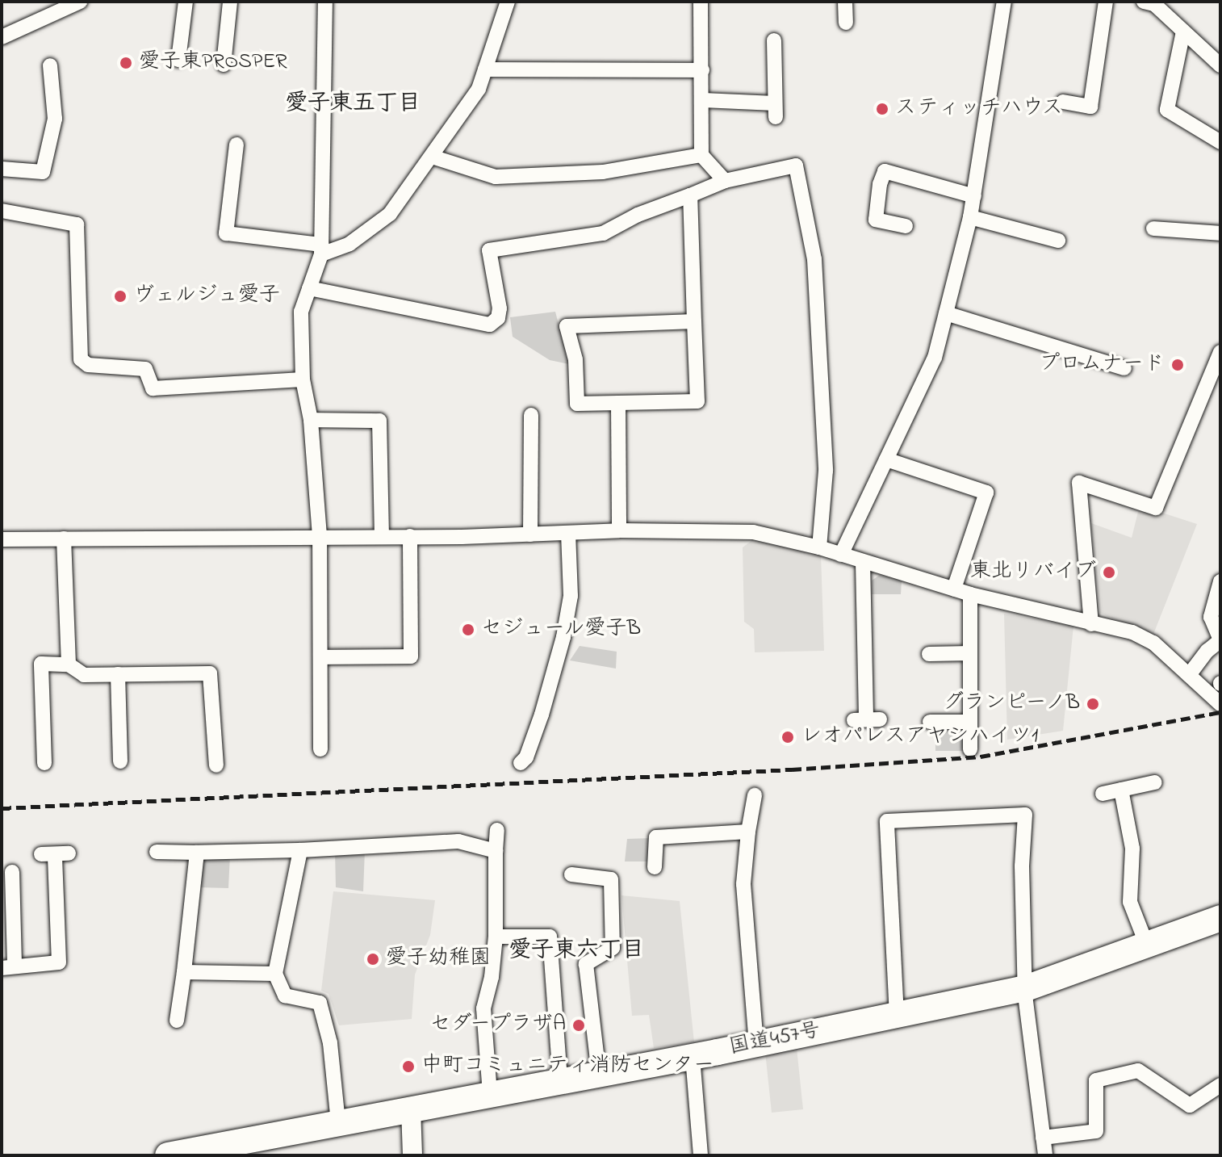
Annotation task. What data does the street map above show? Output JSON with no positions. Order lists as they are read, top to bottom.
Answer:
{
  "streets": {
    "highway": ["国道457号"]
  },
  "districts": ["愛子東五丁目", "愛子東六丁目"],
  "places": [
    "愛子東PROSPER",
    "スティッチハウス",
    "ヴェルジュ愛子",
    "プロムナード",
    "東北リバイブ",
    "セジュール愛子B",
    "グランピーノB",
    "レオパレスアヤシハイツ1",
    "愛子幼稚園",
    "セダープラザA",
    "中町コミュニティ消防センター"
  ]
}
